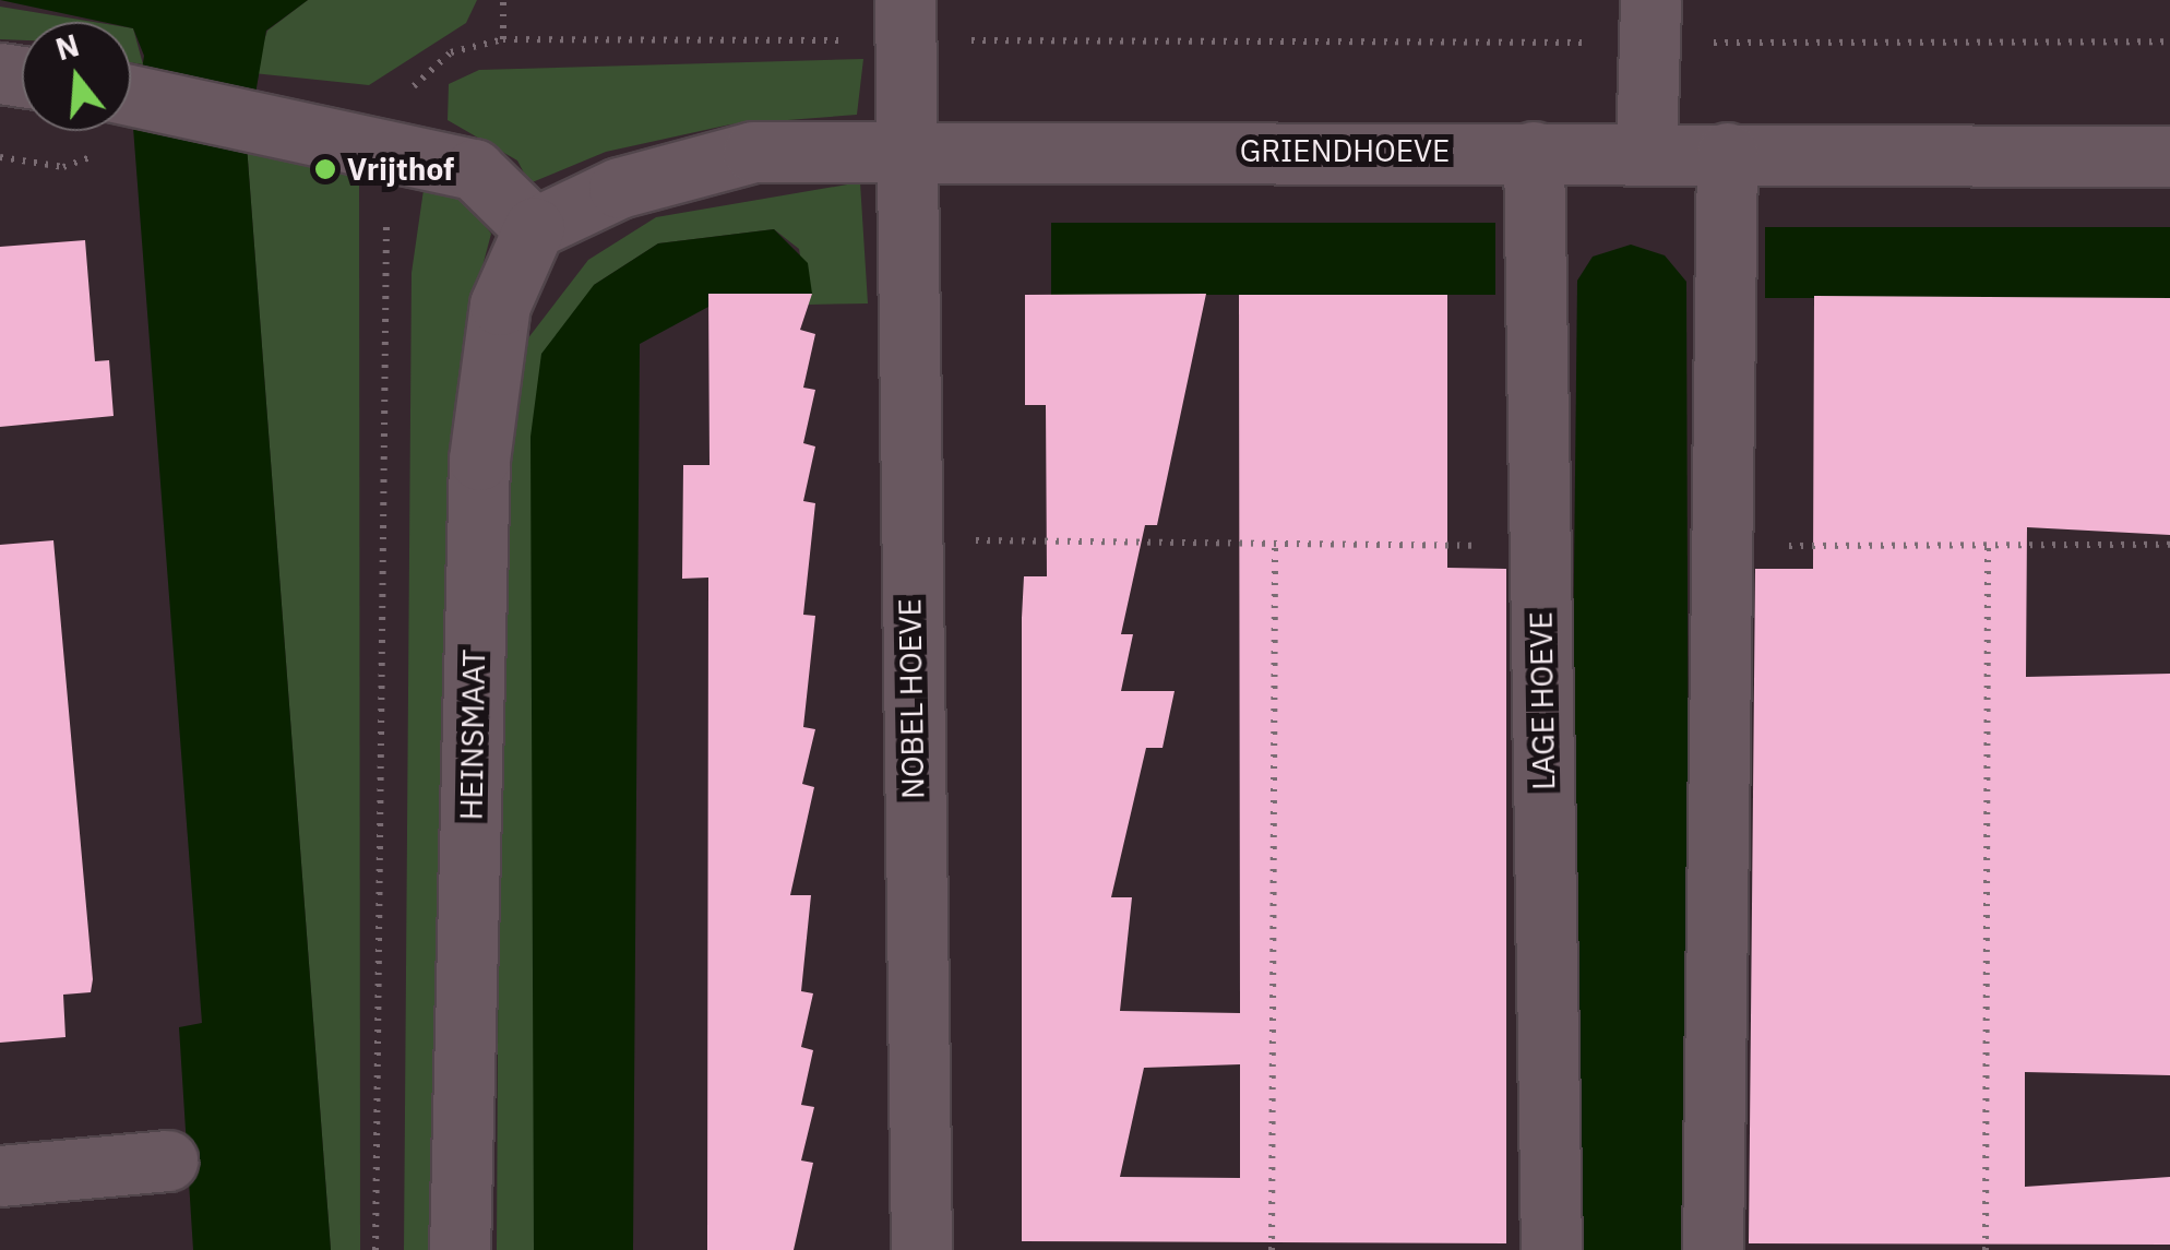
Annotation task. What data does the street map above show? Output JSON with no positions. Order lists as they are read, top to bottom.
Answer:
{
  "streets": {
    "street": [
      "GRIENDHOEVE",
      "NOBEL HOEVE",
      "LAGE HOEVE",
      "HEINSMAAT"
    ]
  },
  "crossings": [
    ["GRIENDHOEVE", "NOBEL HOEVE"],
    ["GRIENDHOEVE", "LAGE HOEVE"],
    ["GRIENDHOEVE", "HEINSMAAT"]
  ],
  "places": ["Vrijthof"],
  "north": "top"
}
